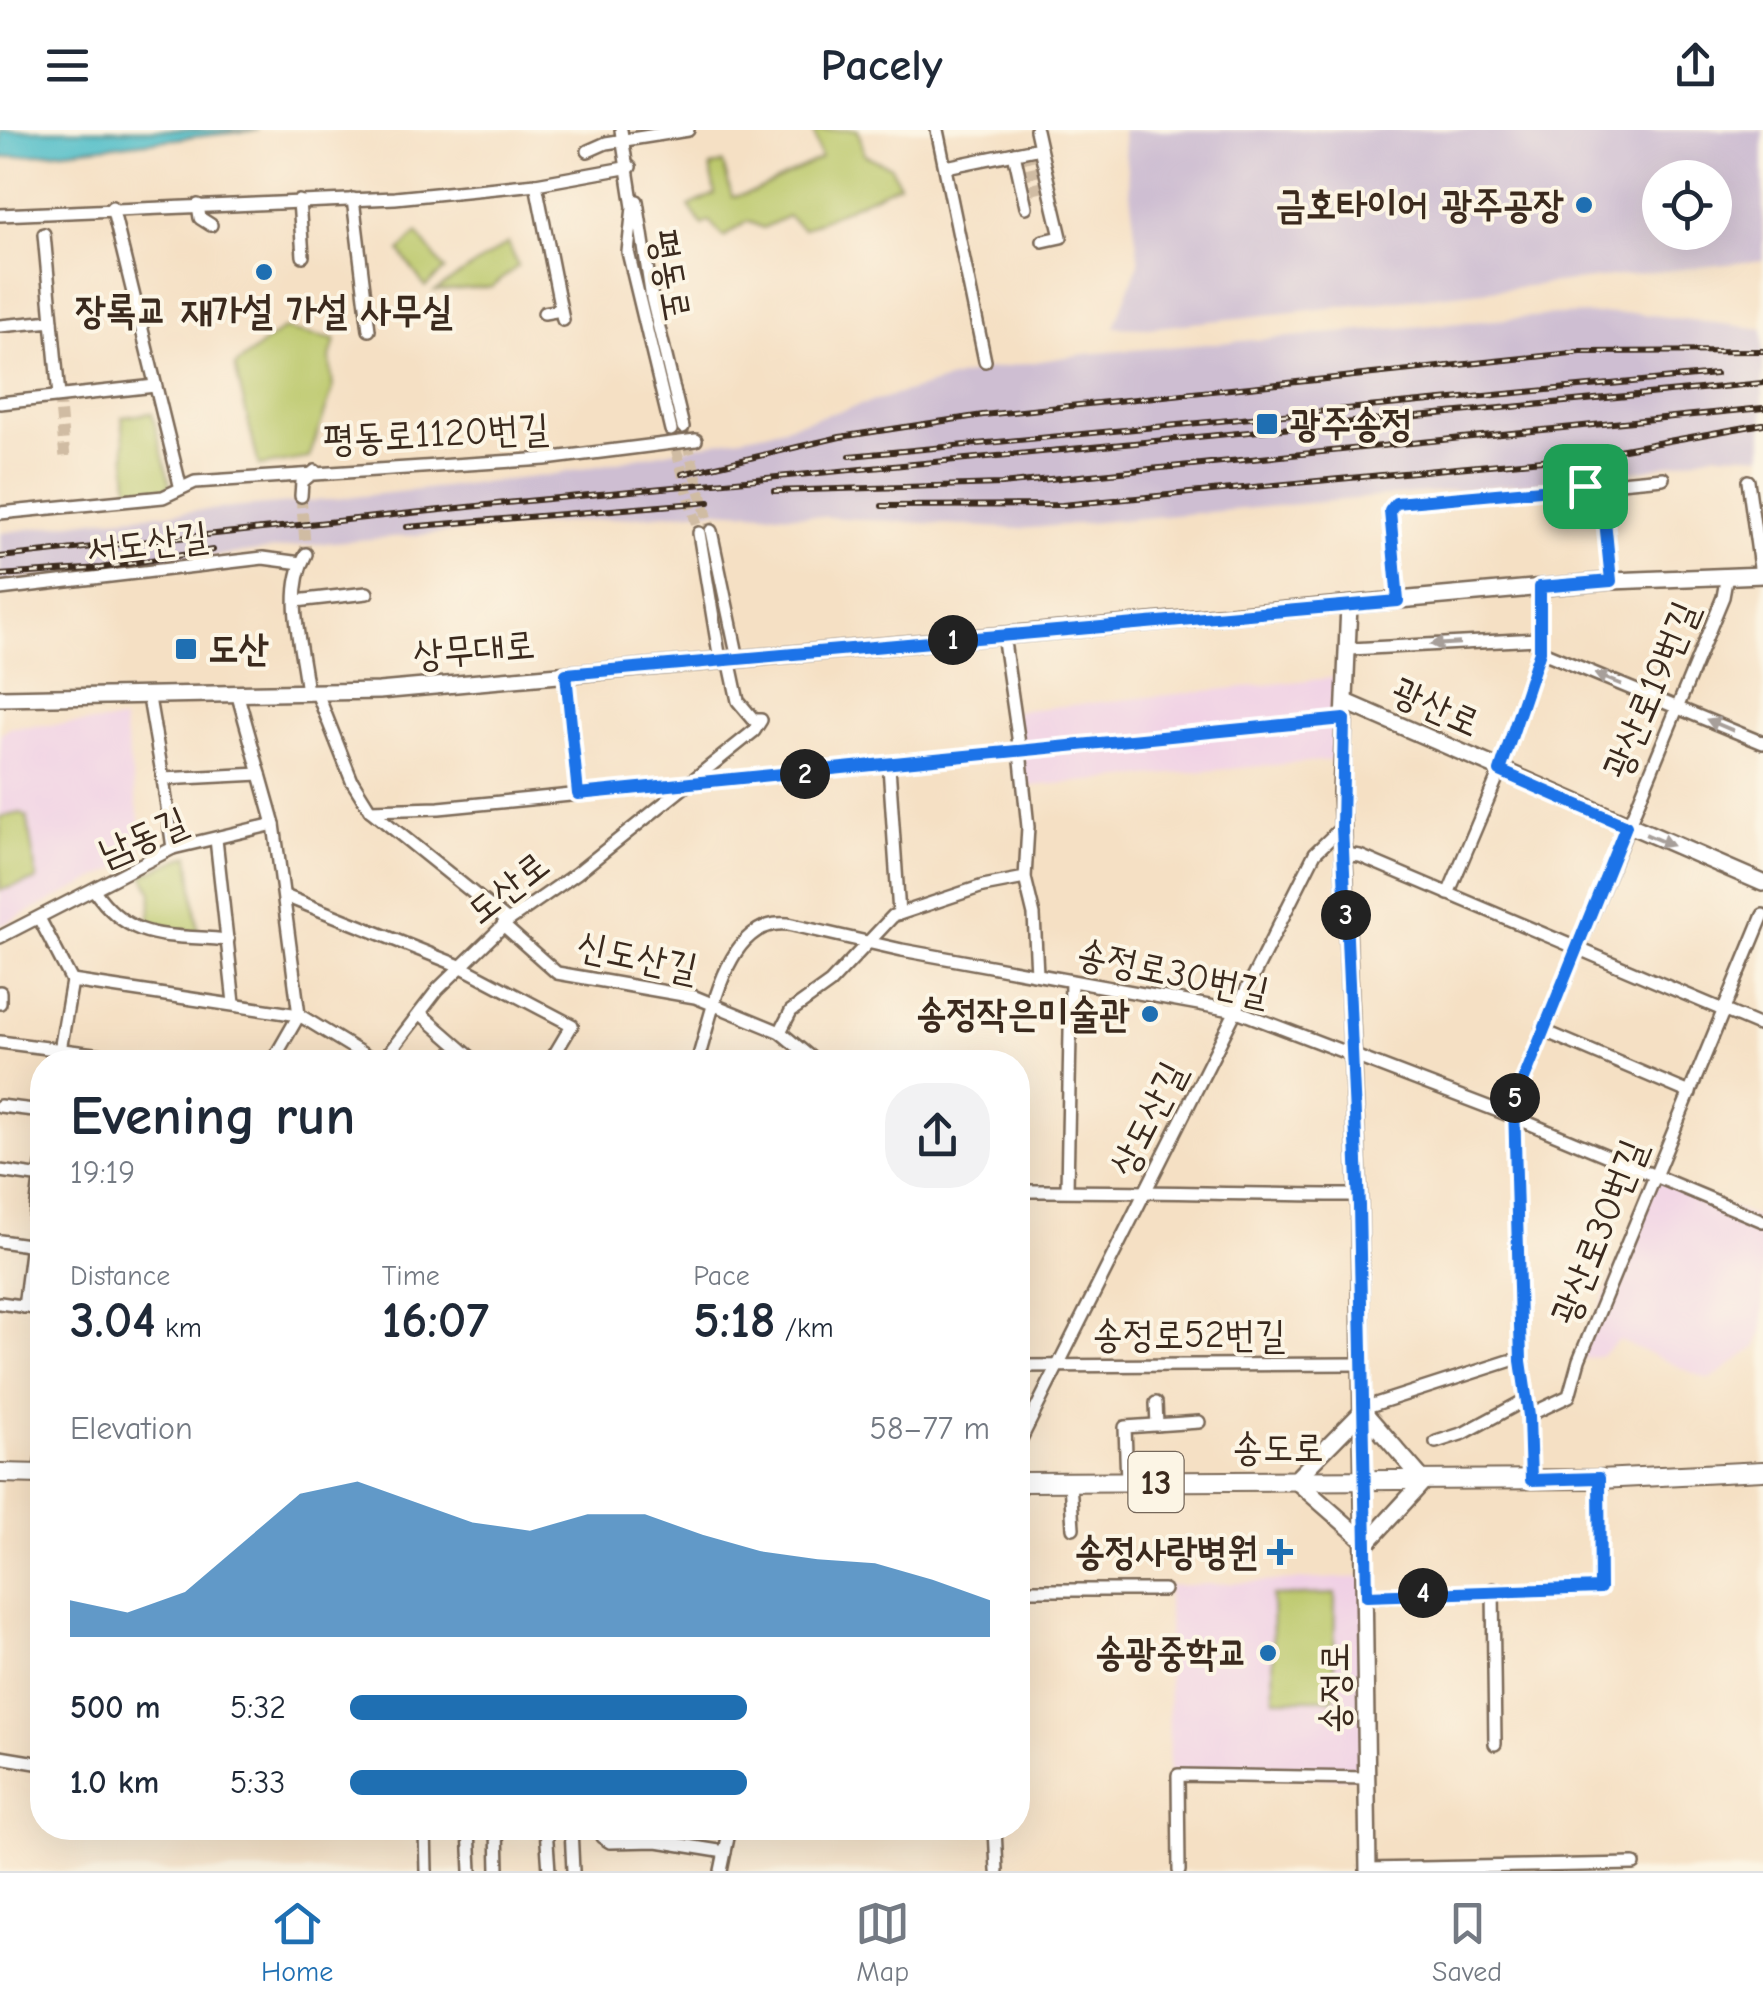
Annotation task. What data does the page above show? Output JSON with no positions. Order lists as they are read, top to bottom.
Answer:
{
  "streets": {
    "main road": [
      "상무대로",
      "광산로",
      "송도로",
      "13",
      "송정로"
    ],
    "street": [
      "평동로",
      "평동로1120번길",
      "서도산길",
      "광산로19번길",
      "남동길",
      "도산로",
      "신도산길",
      "송정로30번길",
      "상도산길",
      "광산로30번길",
      "송정로52번길"
    ]
  },
  "crossings": [
    ["서도산길", "신도산길"],
    ["상무대로", "광산로19번길"],
    ["상무대로", "광산로"],
    ["상무대로", "도산로"],
    ["상무대로", "신도산길"],
    ["상무대로", "송정로30번길"],
    ["상무대로", "송정로"],
    ["광산로19번길", "광산로"],
    ["광산로19번길", "송정로30번길"],
    ["광산로19번길", "광산로30번길"],
    ["광산로19번길", "송도로"],
    ["광산로", "송정로"],
    ["도산로", "신도산길"],
    ["신도산길", "송정로30번길"],
    ["송정로30번길", "상도산길"],
    ["송정로30번길", "광산로30번길"],
    ["송정로30번길", "송정로"],
    ["상도산길", "송정로52번길"],
    ["상도산길", "송정로"],
    ["송정로52번길", "송정로"],
    ["송도로", "송정로"]
  ],
  "places": {
    "other": [
      "금호타이어 광주공장",
      "장록교 재가설 가설 사무실",
      "송정작은미술관",
      "송광중학교"
    ],
    "transit": ["광주송정", "도산"],
    "health": ["송정사랑병원"]
  },
  "page": {
    "header": "Pacely",
    "pins": [
      "1",
      "2",
      "3",
      "5",
      "4"
    ],
    "heading": ["Evening run", "19:19"],
    "stats": [
      ["Distance", "3.04 km"],
      ["Time", "16:07"],
      ["Pace", "5:18 /km"]
    ],
    "chart": ["Elevation", "58–77 m"],
    "list": [
      {
        "name": "500 m",
        "note": "5:32"
      },
      {
        "name": "1.0 km",
        "note": "5:33"
      }
    ],
    "tabs": ["Home", "Map", "Saved"]
  }
}
